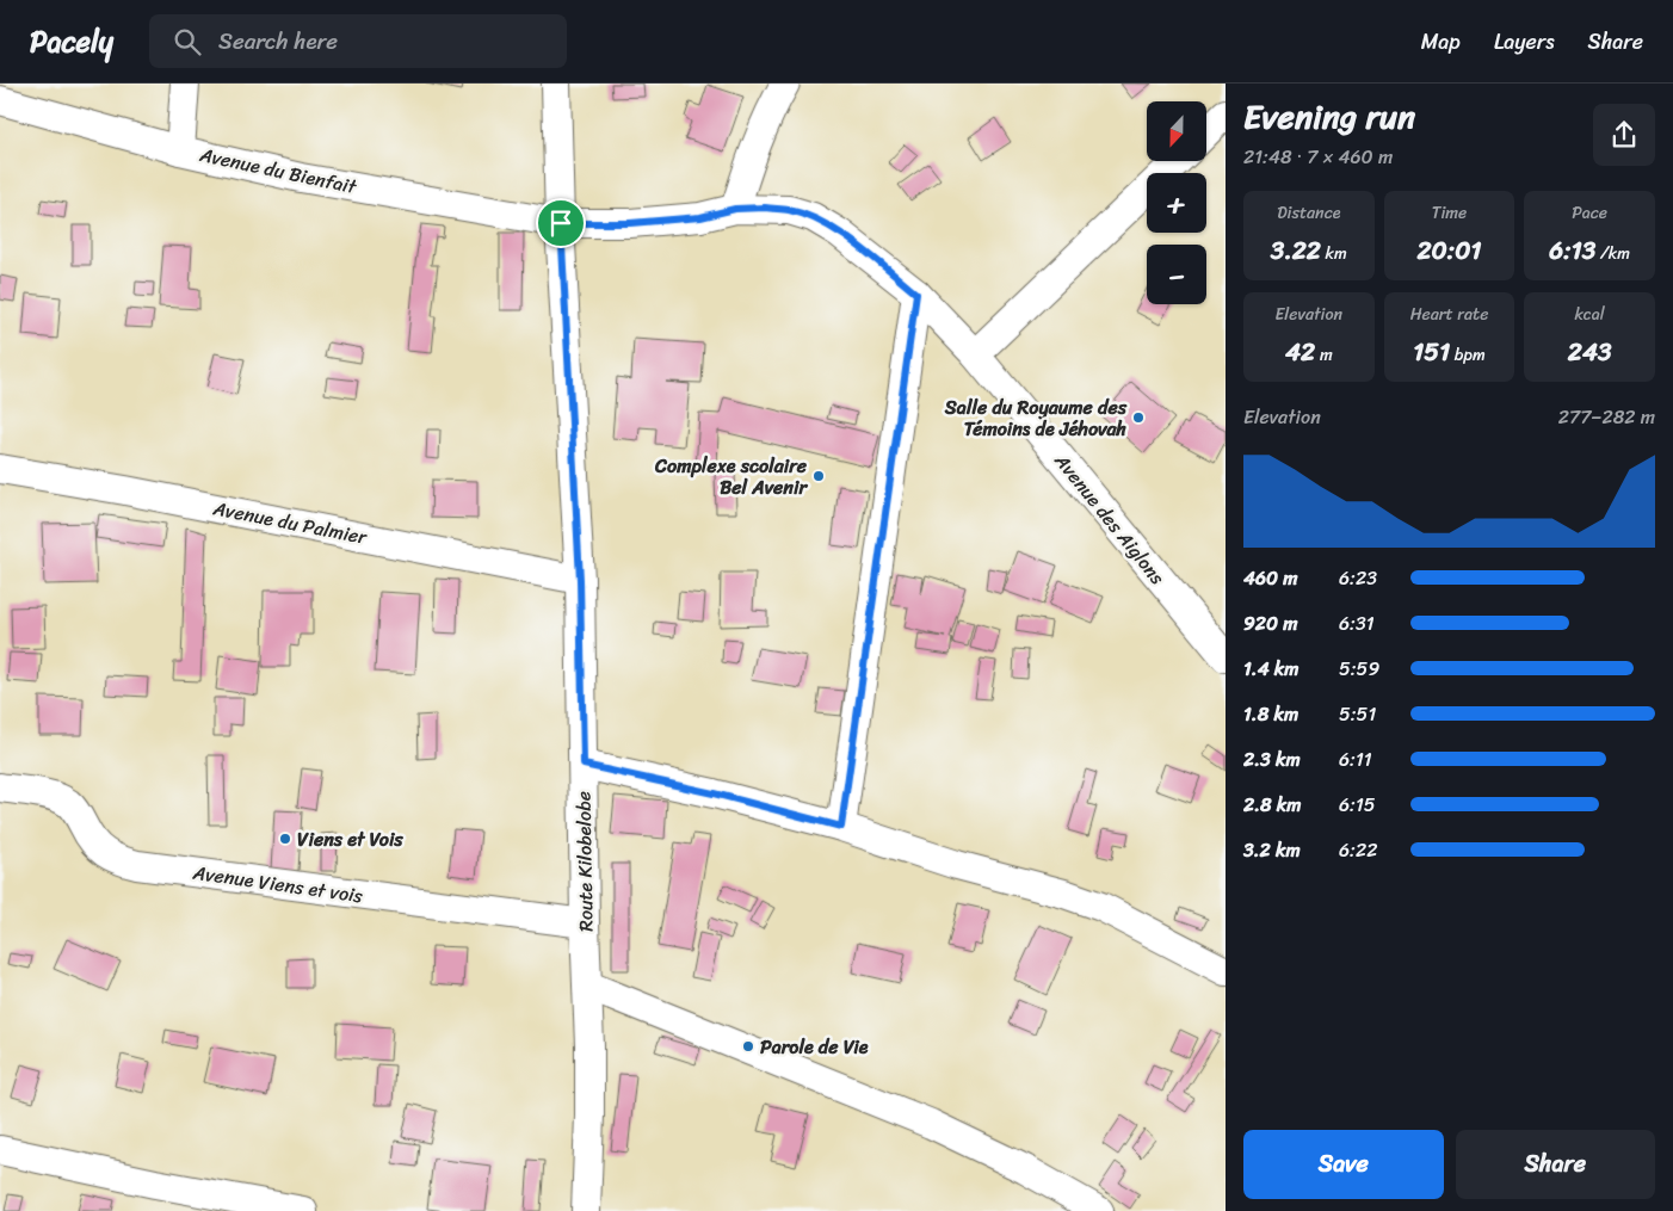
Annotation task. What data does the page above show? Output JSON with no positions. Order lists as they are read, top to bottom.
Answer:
{
  "streets": {
    "street": [
      "Avenue du Bienfait",
      "Avenue des Aiglons",
      "Avenue du Palmier",
      "Route Kilobelobe",
      "Avenue Viens et vois"
    ]
  },
  "crossings": [
    ["Avenue du Bienfait", "Avenue des Aiglons"],
    ["Avenue du Bienfait", "Route Kilobelobe"],
    ["Avenue des Aiglons", "Route Kilobelobe"],
    ["Avenue du Palmier", "Route Kilobelobe"],
    ["Route Kilobelobe", "Avenue Viens et vois"]
  ],
  "places": [
    "Salle du Royaume des Témoins de Jéhovah",
    "Complexe scolaire Bel Avenir",
    "Viens et Vois",
    "Parole de Vie"
  ],
  "north": "bottom",
  "page": {
    "header": "Pacely",
    "search": "Search here",
    "nav": ["Map", "Layers", "Share"],
    "heading": ["Evening run", "21:48 · 7 × 460 m"],
    "map_buttons": ["+", "−"],
    "stats": [
      ["Distance", "3.22 km"],
      ["Time", "20:01"],
      ["Pace", "6:13 /km"],
      ["Elevation", "42 m"],
      ["Heart rate", "151 bpm"],
      ["kcal", "243"]
    ],
    "chart": ["Elevation", "277–282 m"],
    "list": [
      {
        "name": "460 m",
        "note": "6:23"
      },
      {
        "name": "920 m",
        "note": "6:31"
      },
      {
        "name": "1.4 km",
        "note": "5:59"
      },
      {
        "name": "1.8 km",
        "note": "5:51"
      },
      {
        "name": "2.3 km",
        "note": "6:11"
      },
      {
        "name": "2.8 km",
        "note": "6:15"
      },
      {
        "name": "3.2 km",
        "note": "6:22"
      }
    ],
    "buttons": ["Save", "Share"]
  }
}
